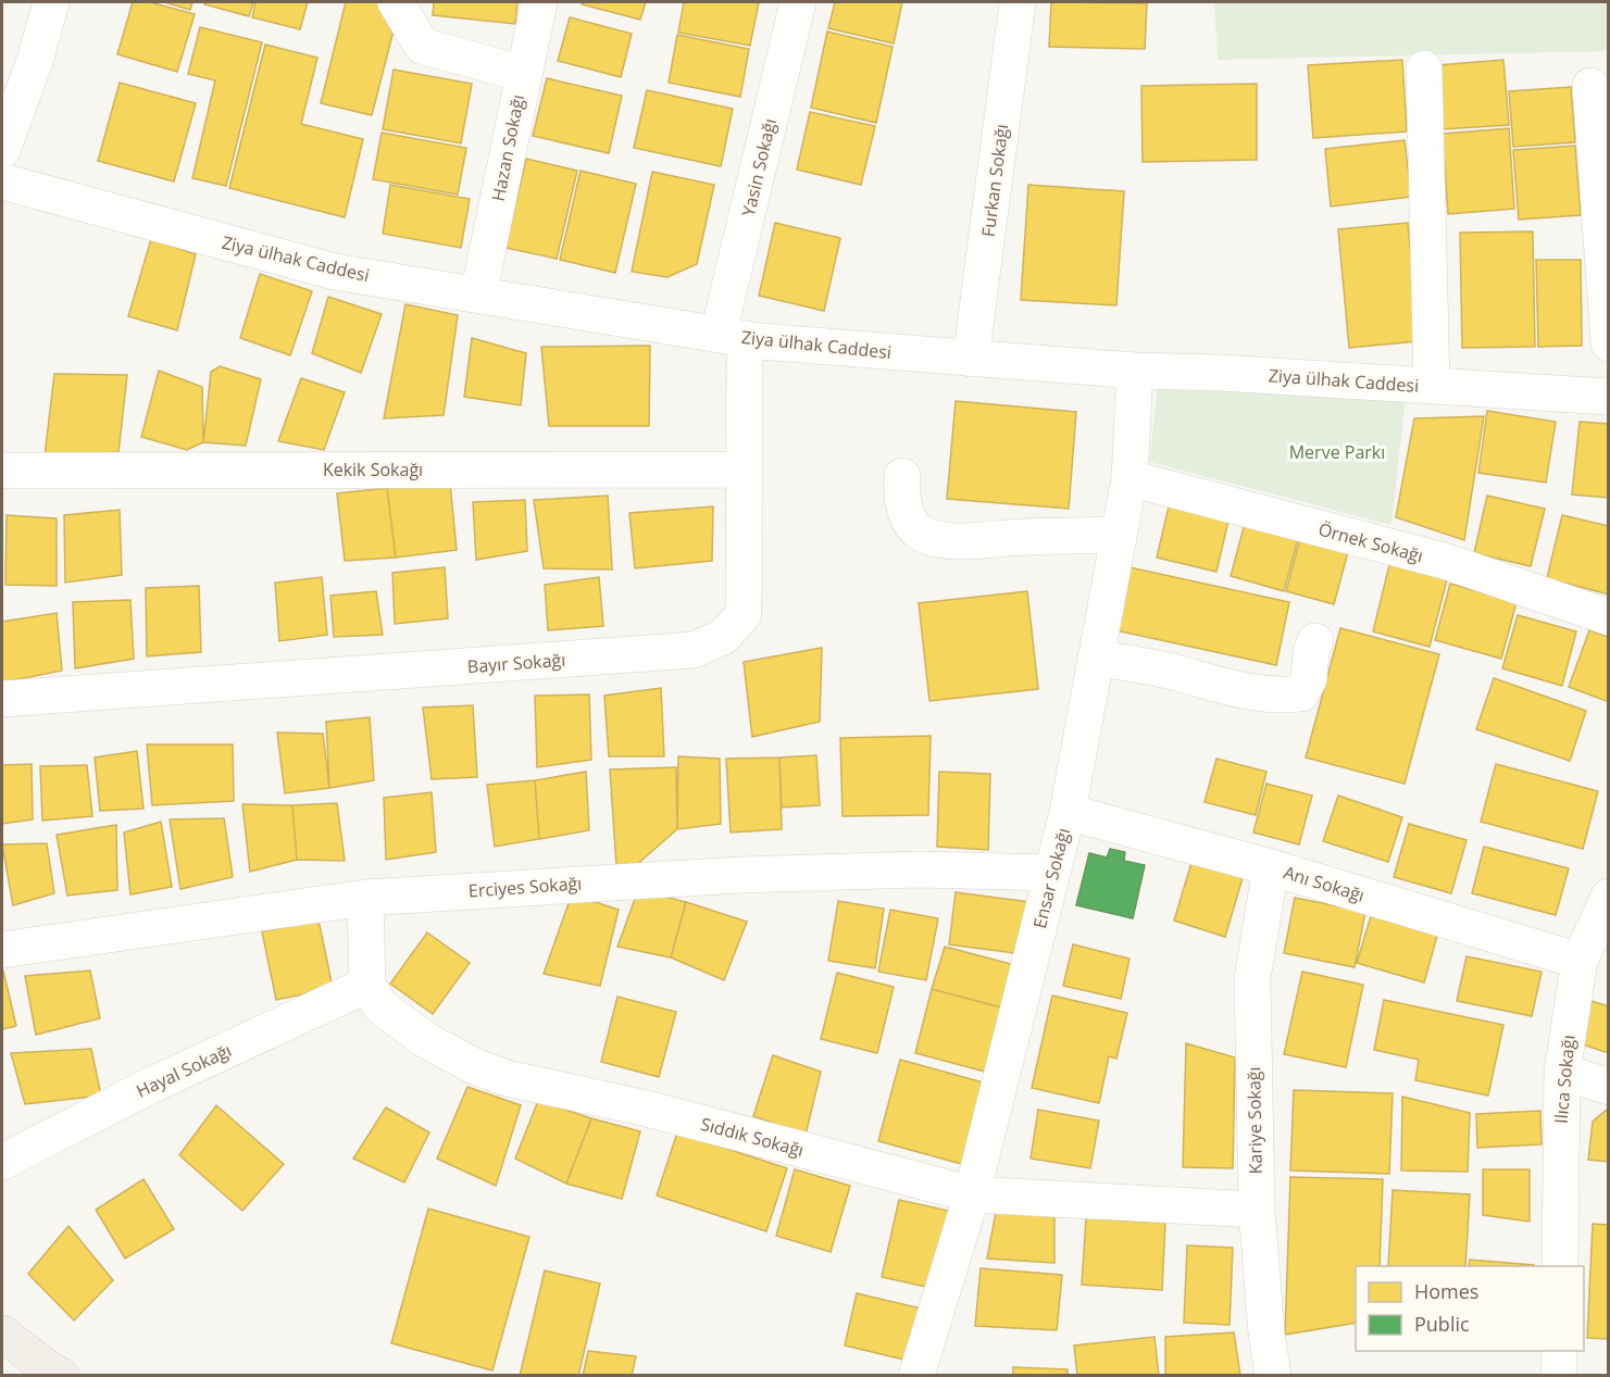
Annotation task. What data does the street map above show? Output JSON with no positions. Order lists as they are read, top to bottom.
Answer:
{
  "streets": {
    "street": [
      "Hazan Sokağı",
      "Yasin Sokağı",
      "Furkan Sokağı",
      "Ziya ülhak Caddesi",
      "Kekik Sokağı",
      "Örnek Sokağı",
      "Bayır Sokağı",
      "Ensar Sokağı",
      "Anı Sokağı",
      "Erciyes Sokağı",
      "Hayal Sokağı",
      "Ilıca Sokağı",
      "Kariye Sokağı",
      "Sıddık Sokağı"
    ]
  },
  "crossings": [
    ["Hazan Sokağı", "Ziya ülhak Caddesi"],
    ["Yasin Sokağı", "Ziya ülhak Caddesi"],
    ["Yasin Sokağı", "Bayır Sokağı"],
    ["Furkan Sokağı", "Ziya ülhak Caddesi"],
    ["Ziya ülhak Caddesi", "Bayır Sokağı"],
    ["Ziya ülhak Caddesi", "Ensar Sokağı"],
    ["Kekik Sokağı", "Bayır Sokağı"],
    ["Örnek Sokağı", "Ensar Sokağı"],
    ["Ensar Sokağı", "Anı Sokağı"],
    ["Ensar Sokağı", "Erciyes Sokağı"],
    ["Ensar Sokağı", "Sıddık Sokağı"],
    ["Anı Sokağı", "Ilıca Sokağı"],
    ["Anı Sokağı", "Kariye Sokağı"],
    ["Hayal Sokağı", "Sıddık Sokağı"],
    ["Kariye Sokağı", "Sıddık Sokağı"]
  ],
  "parks": ["Merve Parkı"],
  "legend": ["Homes", "Public"]
}
